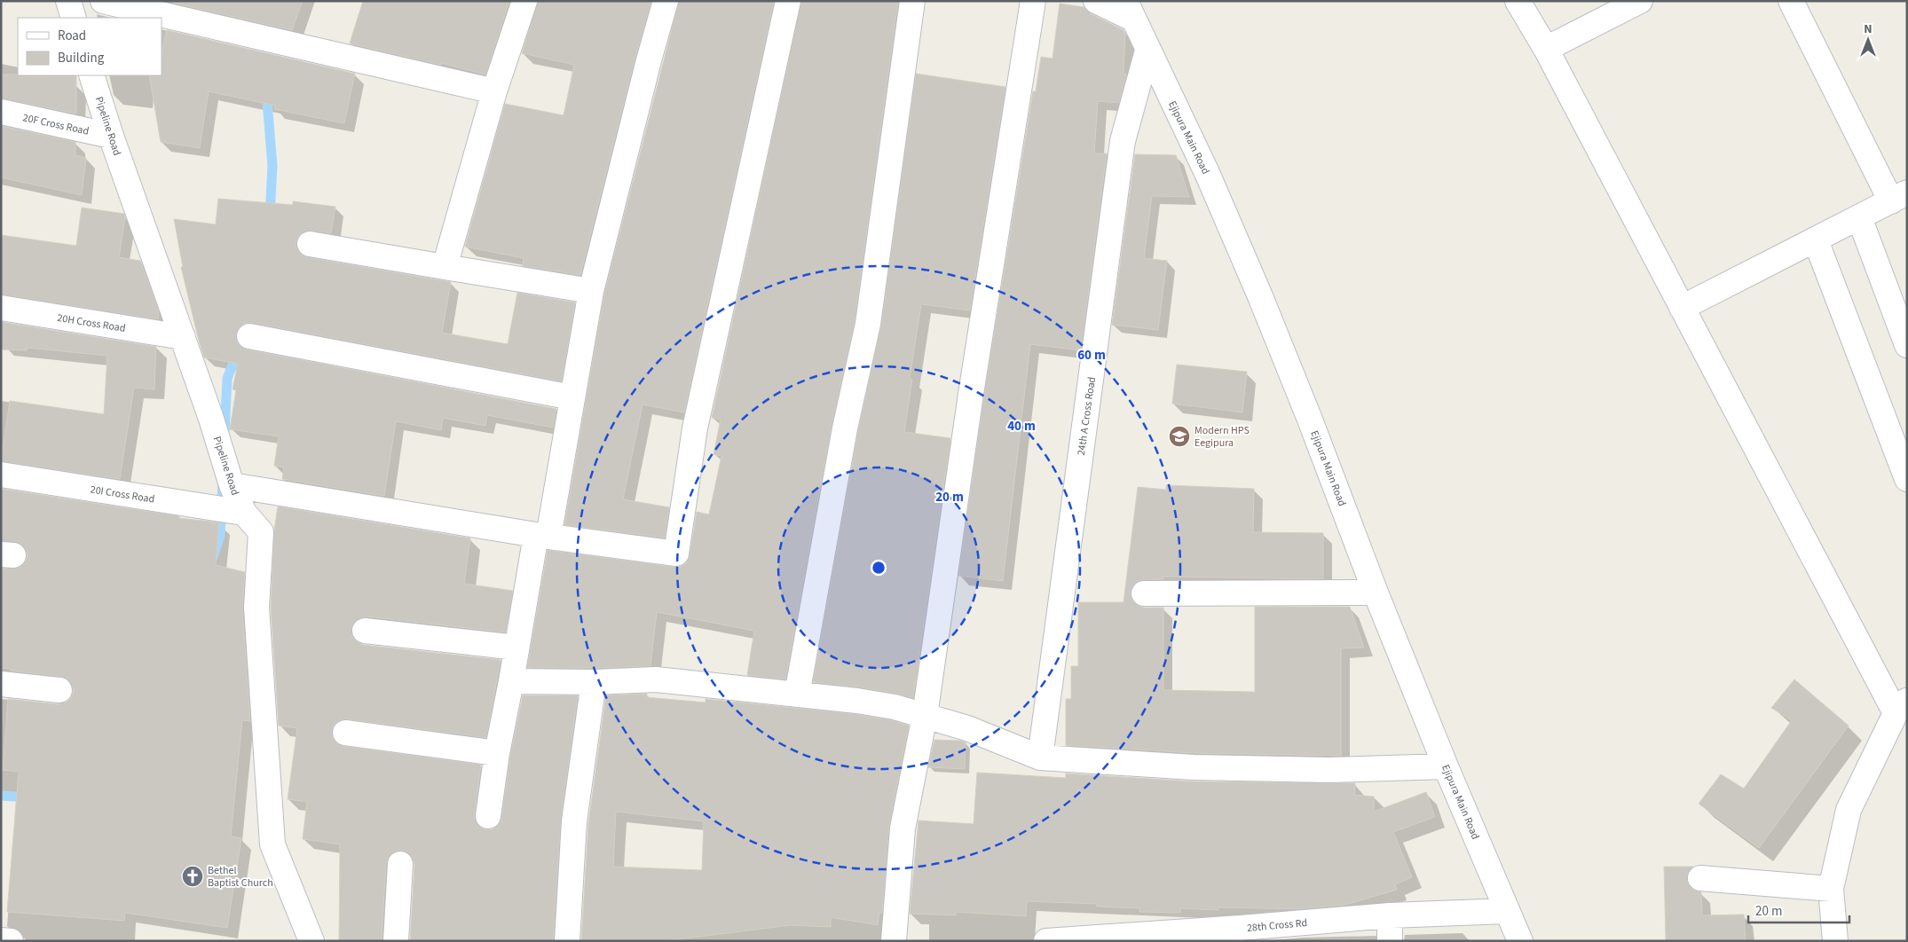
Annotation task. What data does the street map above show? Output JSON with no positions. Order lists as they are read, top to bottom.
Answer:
{
  "streets": {
    "street": [
      "20F Cross Road",
      "Pipeline Road",
      "Ejipura Main Road",
      "20H Cross Road",
      "24th A Cross Road",
      "20I Cross Road",
      "28th Cross Rd"
    ]
  },
  "crossings": [
    ["20F Cross Road", "Pipeline Road"],
    ["Pipeline Road", "20H Cross Road"],
    ["Pipeline Road", "20I Cross Road"],
    ["Ejipura Main Road", "24th A Cross Road"],
    ["Ejipura Main Road", "28th Cross Rd"]
  ],
  "places": {
    "school or university": ["Modern HPS Eegipura"],
    "church": ["Bethel Baptist Church"]
  },
  "legend": ["Road", "Building"],
  "scale_bar": "20 m",
  "north": "top",
  "rings": ["60 m", "40 m", "20 m"]
}
